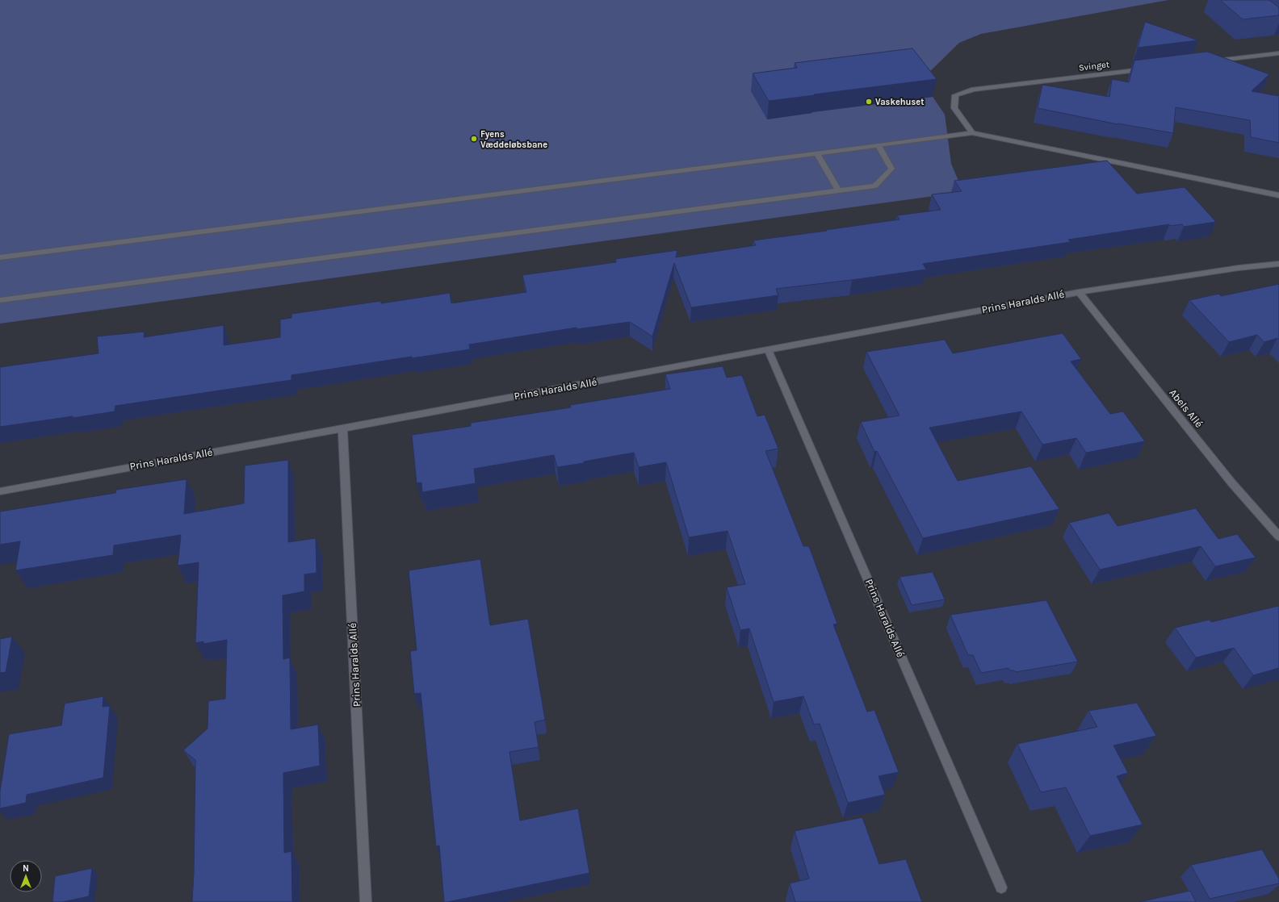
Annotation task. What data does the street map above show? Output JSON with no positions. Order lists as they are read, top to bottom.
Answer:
{
  "streets": {
    "street": ["Svinget", "Prins Haralds Allé", "Abels Allé"]
  },
  "crossings": [
    ["Prins Haralds Allé", "Abels Allé"]
  ],
  "places": ["Vaskehuset", "Fyens Væddeløbsbane"],
  "north": "top"
}
